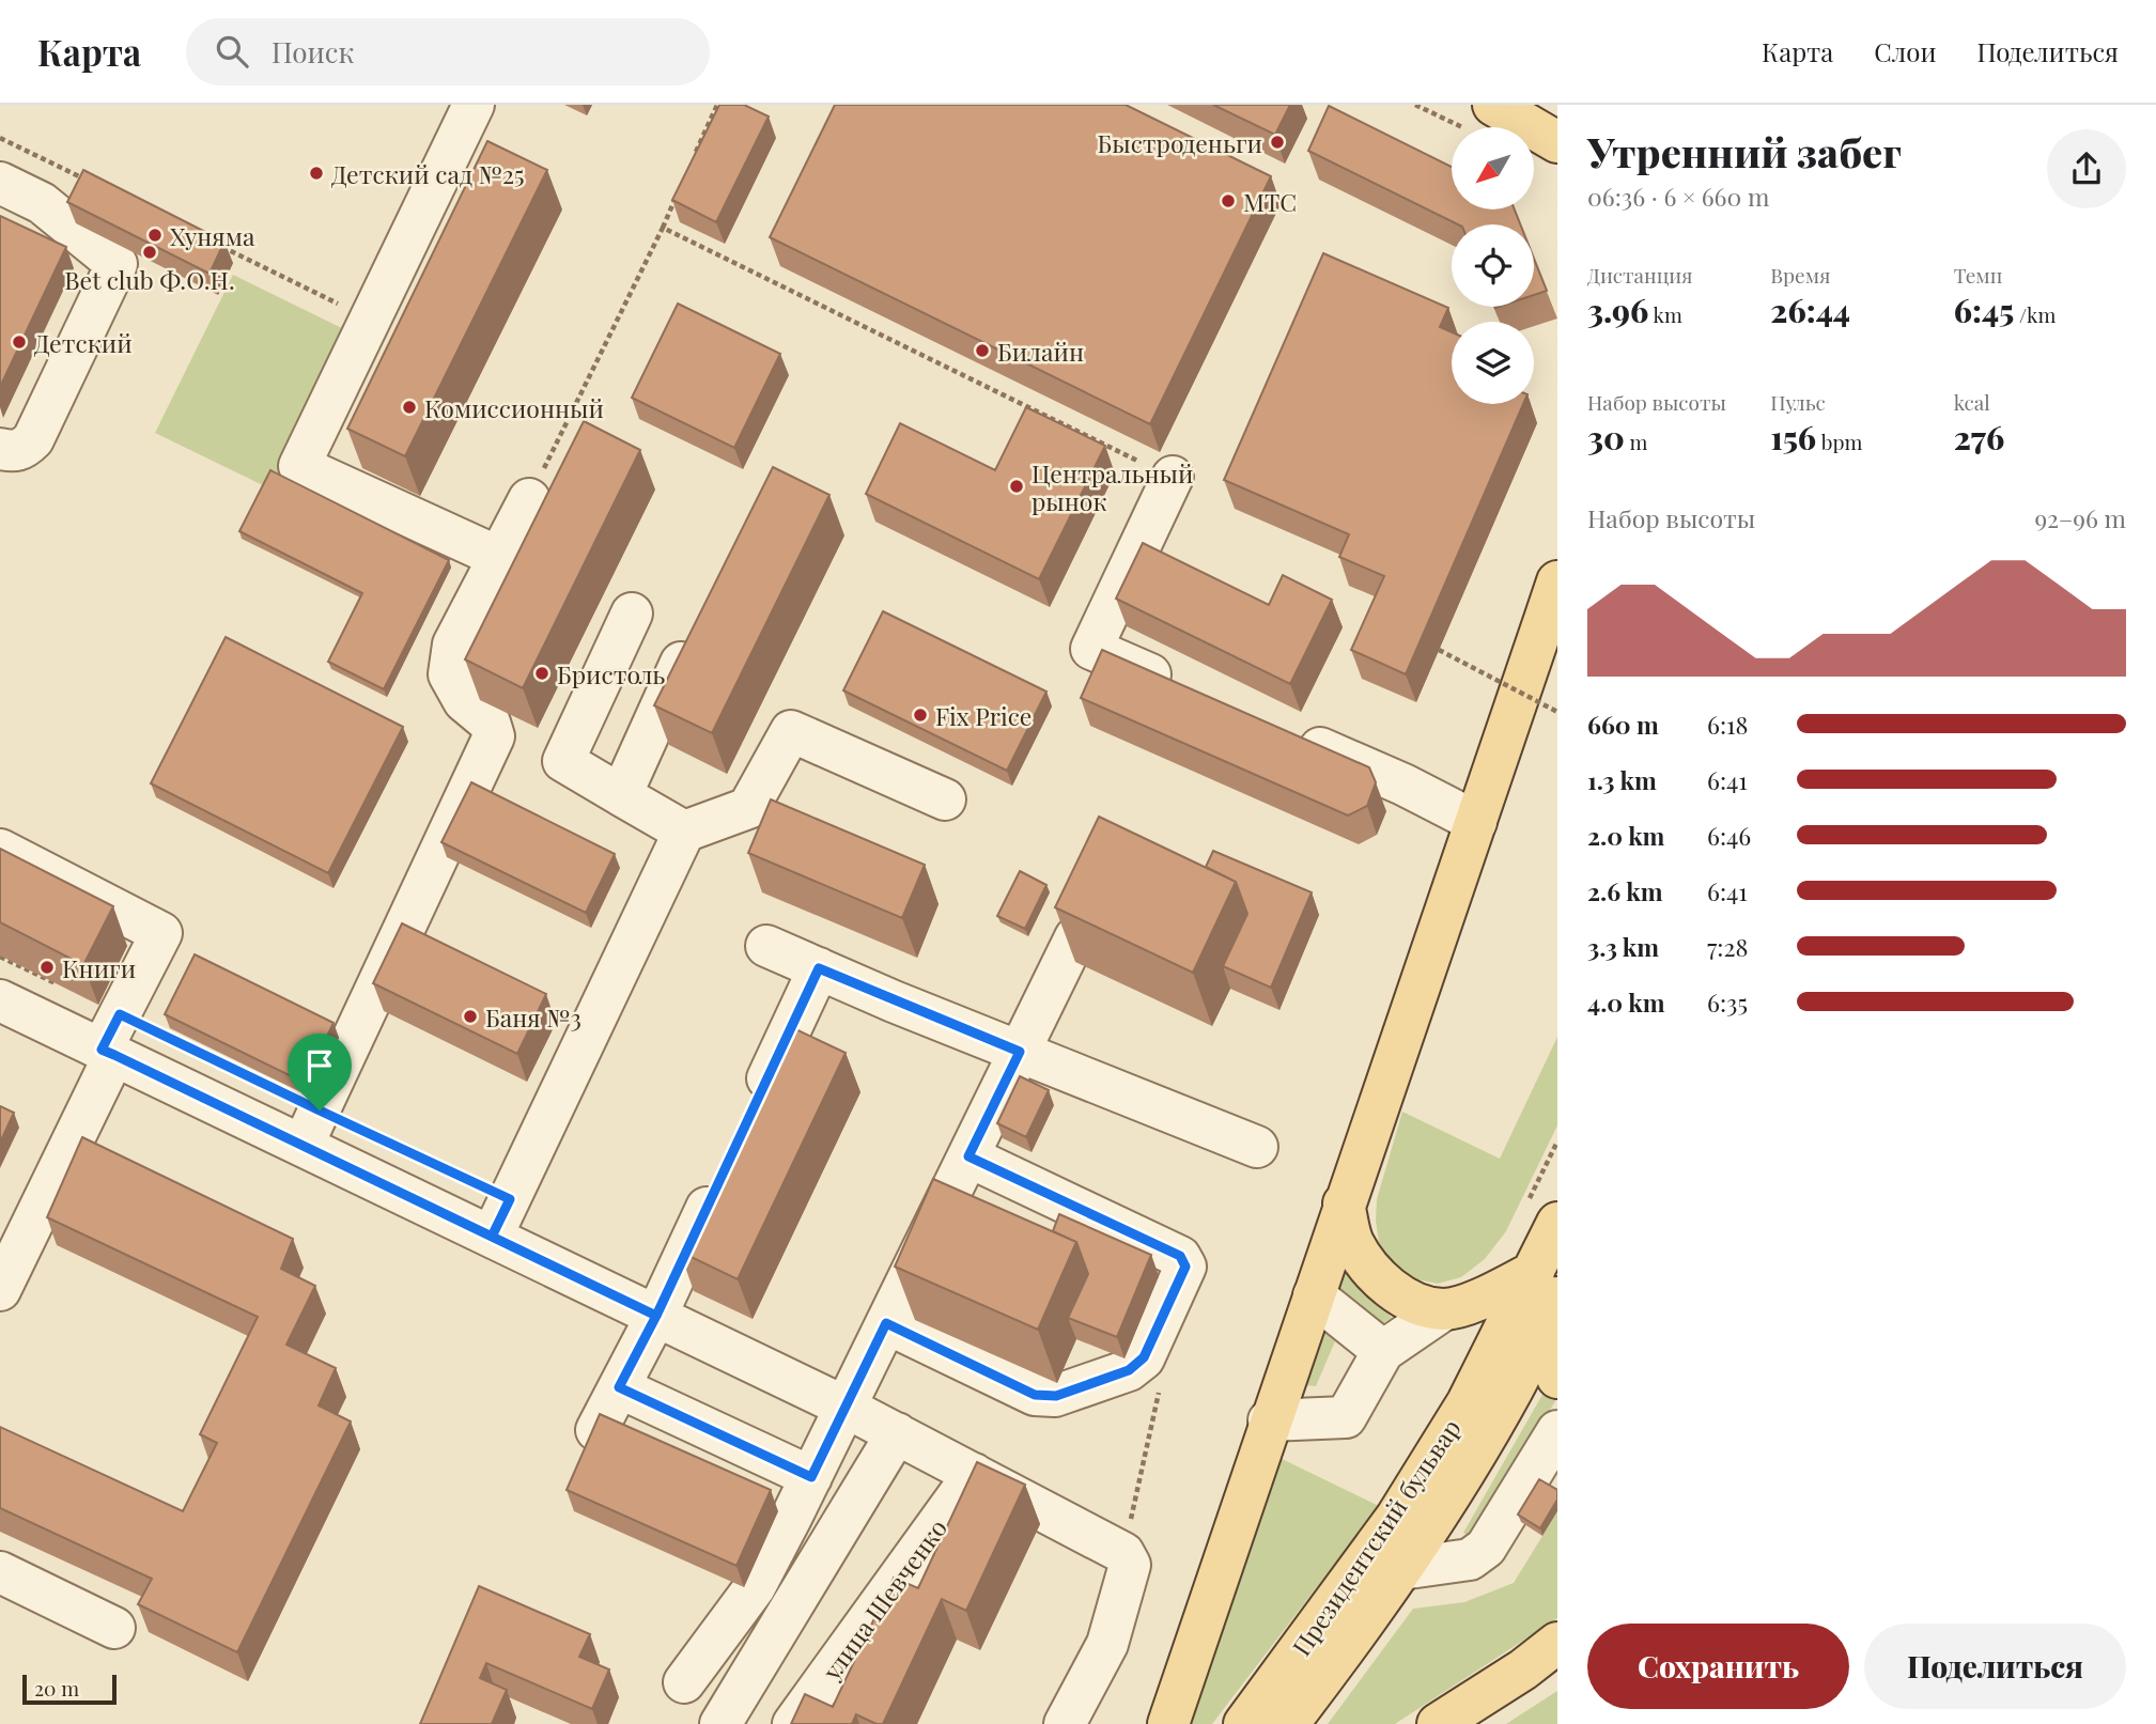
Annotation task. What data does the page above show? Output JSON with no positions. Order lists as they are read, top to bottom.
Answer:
{
  "streets": {
    "main road": ["Президентский бульвар"],
    "street": ["улица Шевченко"]
  },
  "places": [
    "Быстроденьги",
    "Детский сад №25",
    "МТС",
    "Хуняма",
    "Bet club Ф.О.Н.",
    "Детский",
    "Билайн",
    "Комиссионный",
    "Центральный рынок",
    "Бристоль",
    "Fix Price",
    "Книги",
    "Баня №3"
  ],
  "scale_bar": "20 m",
  "north": "bottom left",
  "page": {
    "header": "Карта",
    "search": "Поиск",
    "nav": ["Карта", "Слои", "Поделиться"],
    "heading": ["Утренний забег", "06:36 · 6 × 660 m"],
    "stats": [
      ["Дистанция", "3.96 km"],
      ["Время", "26:44"],
      ["Темп", "6:45 /km"],
      ["Набор высоты", "30 m"],
      ["Пульс", "156 bpm"],
      ["kcal", "276"]
    ],
    "chart": ["Набор высоты", "92–96 m"],
    "list": [
      {
        "name": "660 m",
        "note": "6:18"
      },
      {
        "name": "1.3 km",
        "note": "6:41"
      },
      {
        "name": "2.0 km",
        "note": "6:46"
      },
      {
        "name": "2.6 km",
        "note": "6:41"
      },
      {
        "name": "3.3 km",
        "note": "7:28"
      },
      {
        "name": "4.0 km",
        "note": "6:35"
      }
    ],
    "buttons": ["Сохранить", "Поделиться"],
    "scale": "20 m"
  }
}
